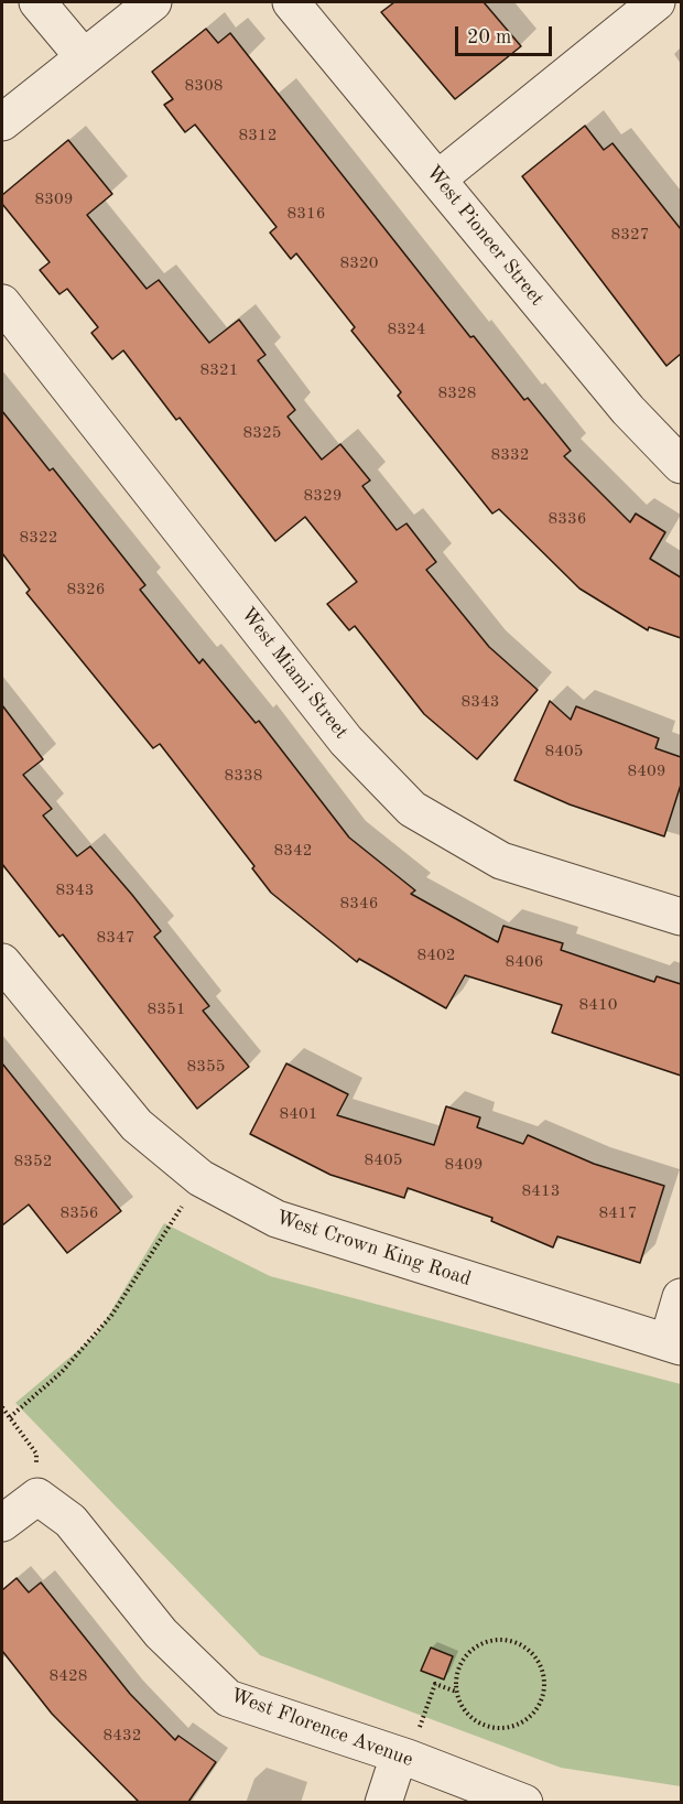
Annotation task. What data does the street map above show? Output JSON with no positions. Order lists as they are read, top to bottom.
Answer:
{
  "streets": {
    "street": [
      "West Pioneer Street",
      "West Miami Street",
      "West Crown King Road",
      "West Florence Avenue"
    ]
  },
  "house_numbers": [
    "8308",
    "8312",
    "8309",
    "8316",
    "8327",
    "8320",
    "8324",
    "8321",
    "8328",
    "8325",
    "8332",
    "8329",
    "8336",
    "8322",
    "8326",
    "8343",
    "8405",
    "8409",
    "8338",
    "8342",
    "8343",
    "8346",
    "8347",
    "8402",
    "8406",
    "8410",
    "8351",
    "8355",
    "8401",
    "8405",
    "8352",
    "8409",
    "8413",
    "8356",
    "8417",
    "8428",
    "8432"
  ],
  "scale_bar": "20 m"
}
